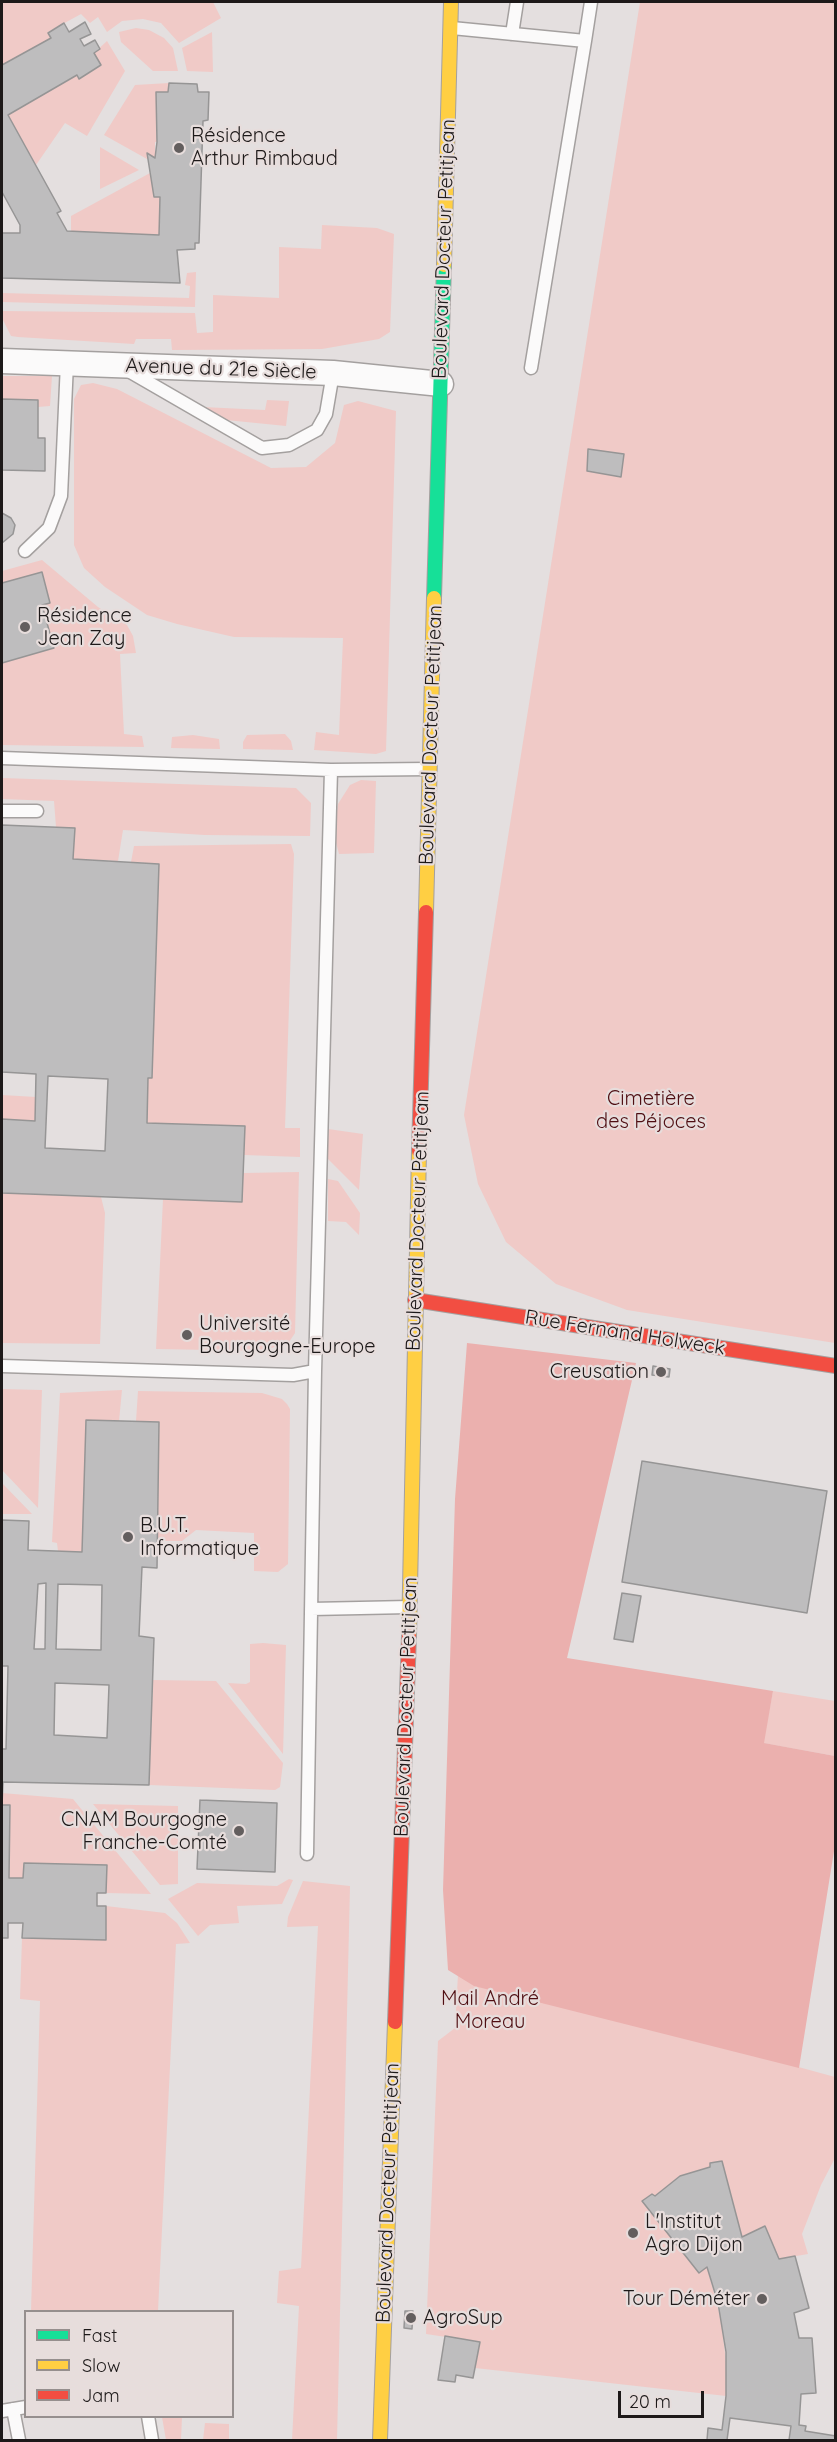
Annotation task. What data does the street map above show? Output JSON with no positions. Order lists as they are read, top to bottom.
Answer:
{
  "streets": {
    "main road": ["Boulevard Docteur Petitjean", "Rue Fernand Holweck"],
    "street": ["Avenue du 21e Siècle"]
  },
  "crossings": [
    ["Boulevard Docteur Petitjean", "Avenue du 21e Siècle"],
    ["Boulevard Docteur Petitjean", "Rue Fernand Holweck"]
  ],
  "parks": ["Cimetière des Péjoces", "Mail André Moreau"],
  "places": [
    "Résidence Arthur Rimbaud",
    "Résidence Jean Zay",
    "Université Bourgogne-Europe",
    "Creusation",
    "B.U.T. Informatique",
    "CNAM Bourgogne Franche-Comté",
    "L'Institut Agro Dijon",
    "Tour Déméter",
    "AgroSup"
  ],
  "legend": ["Fast", "Slow", "Jam"],
  "scale_bar": "20 m"
}
